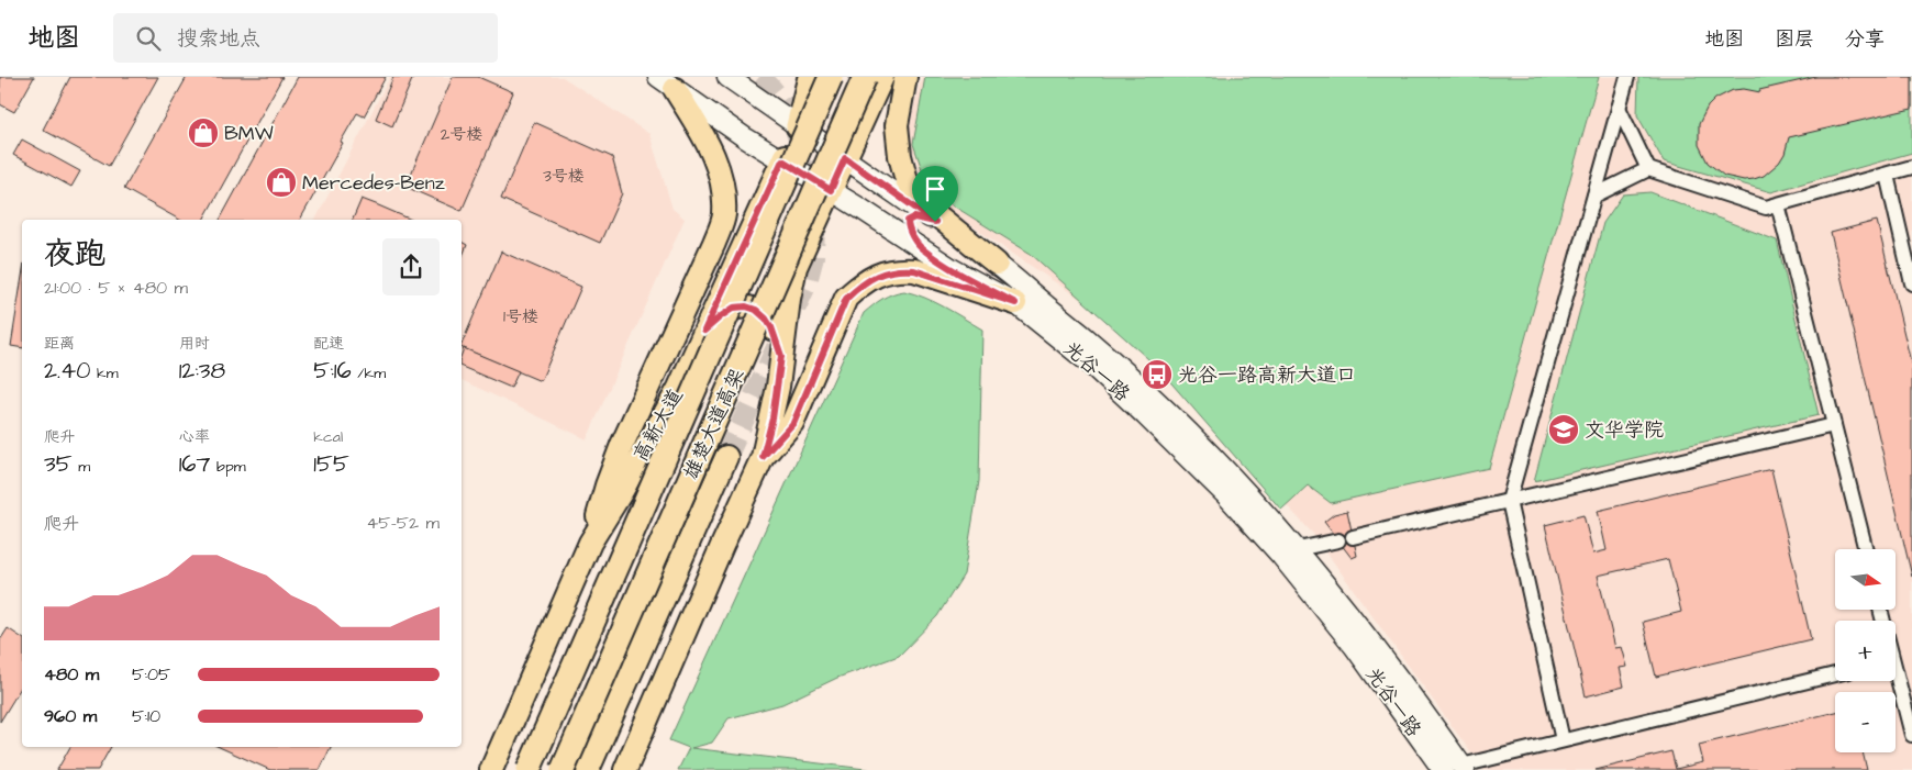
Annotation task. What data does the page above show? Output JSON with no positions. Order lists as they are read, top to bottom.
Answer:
{
  "streets": {
    "highway": ["雄楚大道高架"],
    "main road": ["光谷一路", "高新大道"]
  },
  "crossings": [
    ["光谷一路", "高新大道"]
  ],
  "places": {
    "shop": ["BMW", "Mercedes-Benz"],
    "bus stop": ["光谷一路高新大道口"],
    "school or university": ["文华学院"]
  },
  "house_numbers": ["2号楼", "3号楼", "1号楼"],
  "north": "right",
  "page": {
    "header": "地图",
    "search": "搜索地点",
    "nav": ["地图", "图层", "分享"],
    "heading": ["夜跑", "21:00 · 5 × 480 m"],
    "stats": [
      ["距离", "2.40 km"],
      ["用时", "12:38"],
      ["配速", "5:16 /km"],
      ["爬升", "35 m"],
      ["心率", "167 bpm"],
      ["kcal", "155"]
    ],
    "chart": ["爬升", "45–52 m"],
    "map_buttons": ["+", "−"],
    "list": [
      {
        "name": "480 m",
        "note": "5:05"
      },
      {
        "name": "960 m",
        "note": "5:10"
      }
    ]
  }
}
